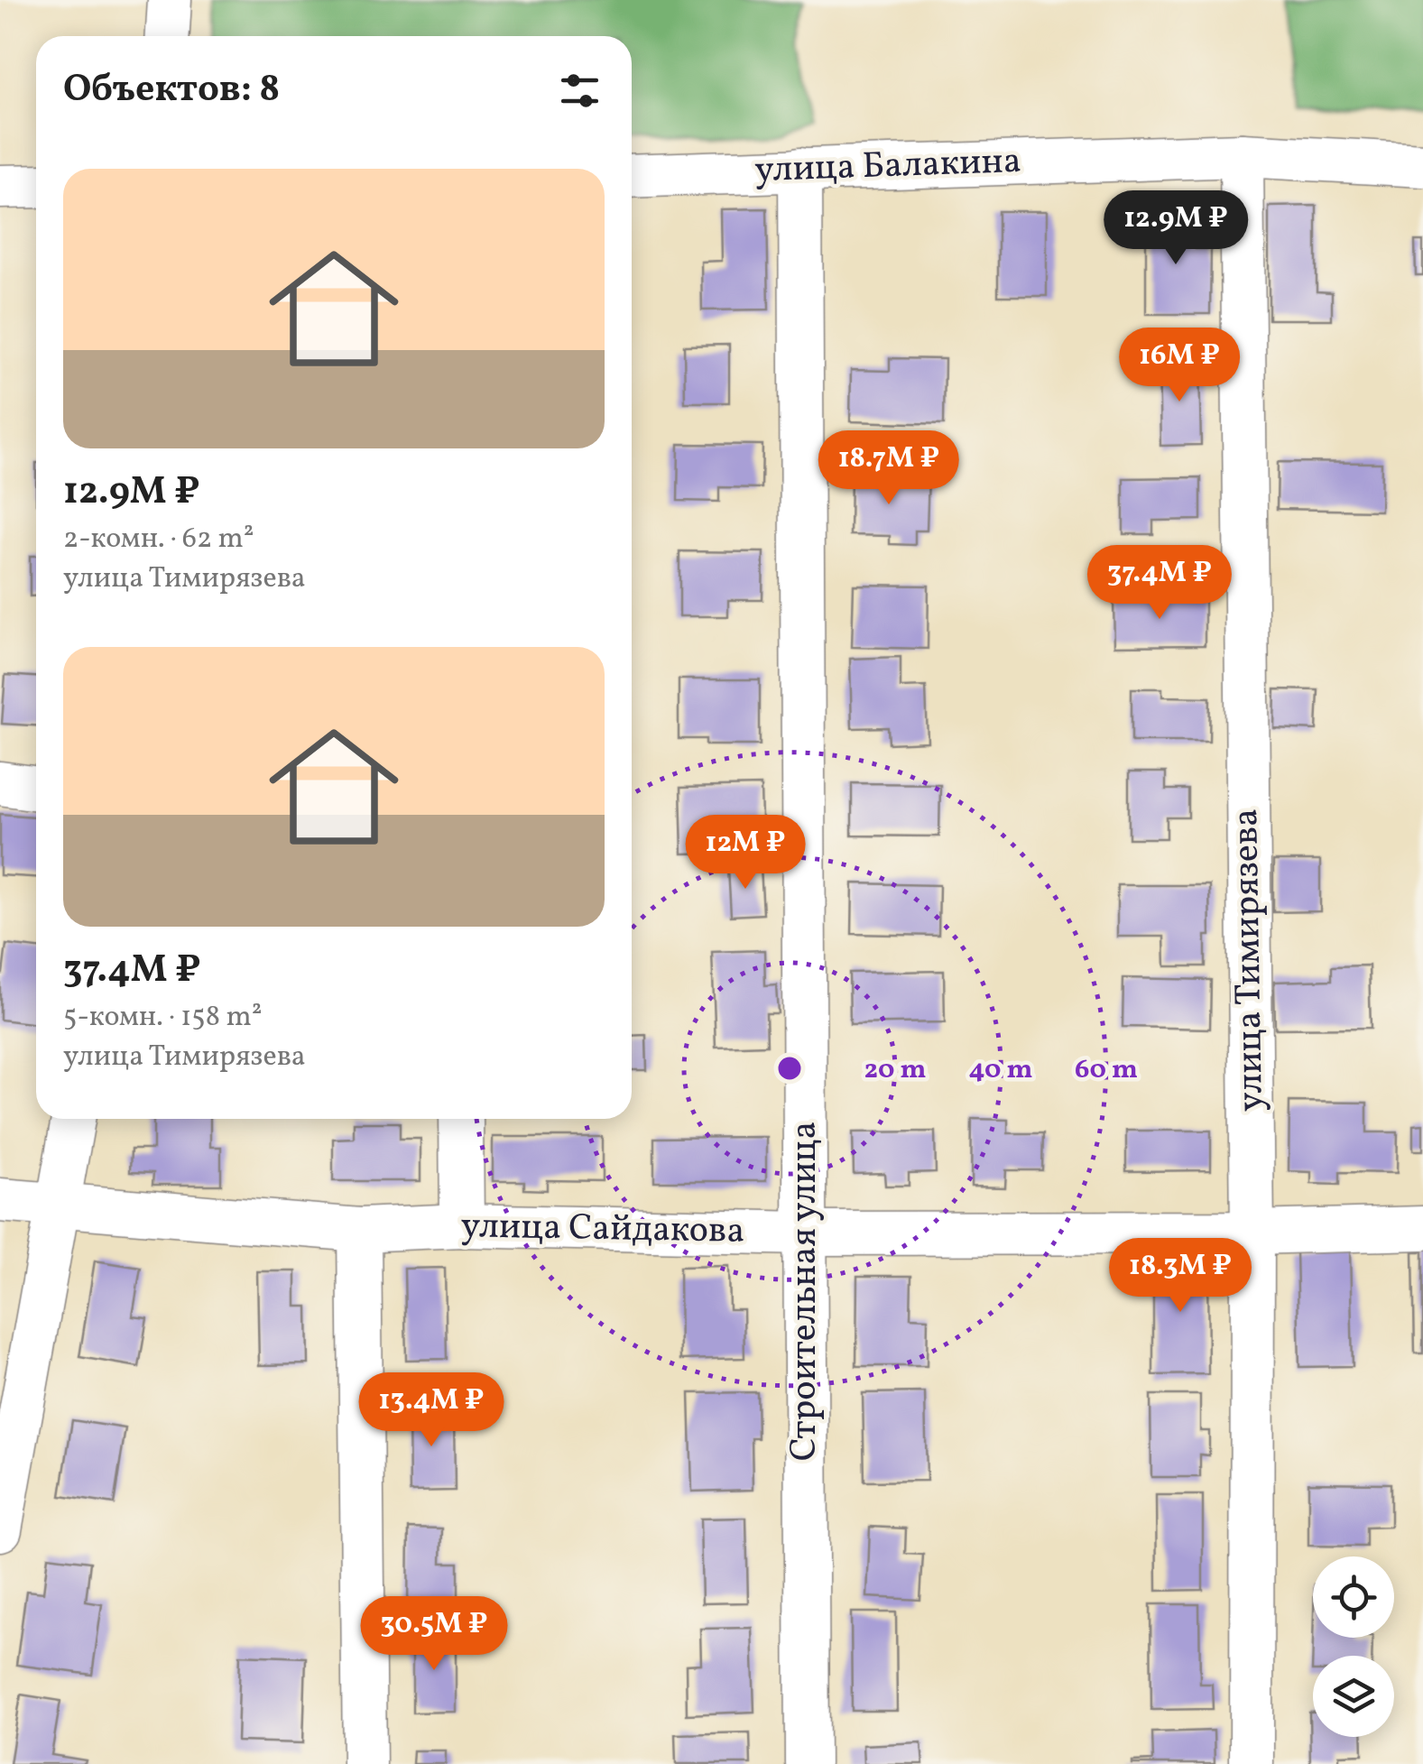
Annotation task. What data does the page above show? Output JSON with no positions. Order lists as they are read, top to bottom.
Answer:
{
  "streets": {
    "street": [
      "улица Балакина",
      "улица Тимирязева",
      "улица Сайдакова",
      "Строительная улица"
    ]
  },
  "crossings": [
    ["улица Балакина", "улица Тимирязева"],
    ["улица Балакина", "Строительная улица"],
    ["улица Тимирязева", "улица Сайдакова"],
    ["улица Сайдакова", "Строительная улица"]
  ],
  "page": {
    "heading": "Объектов: 8",
    "list": [
      {
        "name": "12.9M ₽",
        "note": "2-комн. · 62 m² · улица Тимирязева"
      },
      {
        "name": "37.4M ₽",
        "note": "5-комн. · 158 m² · улица Тимирязева"
      }
    ],
    "price": [
      "12.9M ₽",
      "16M ₽",
      "18.7M ₽",
      "37.4M ₽",
      "12M ₽",
      "18.3M ₽",
      "13.4M ₽",
      "30.5M ₽"
    ]
  },
  "rings": ["20 m", "40 m", "60 m"]
}
